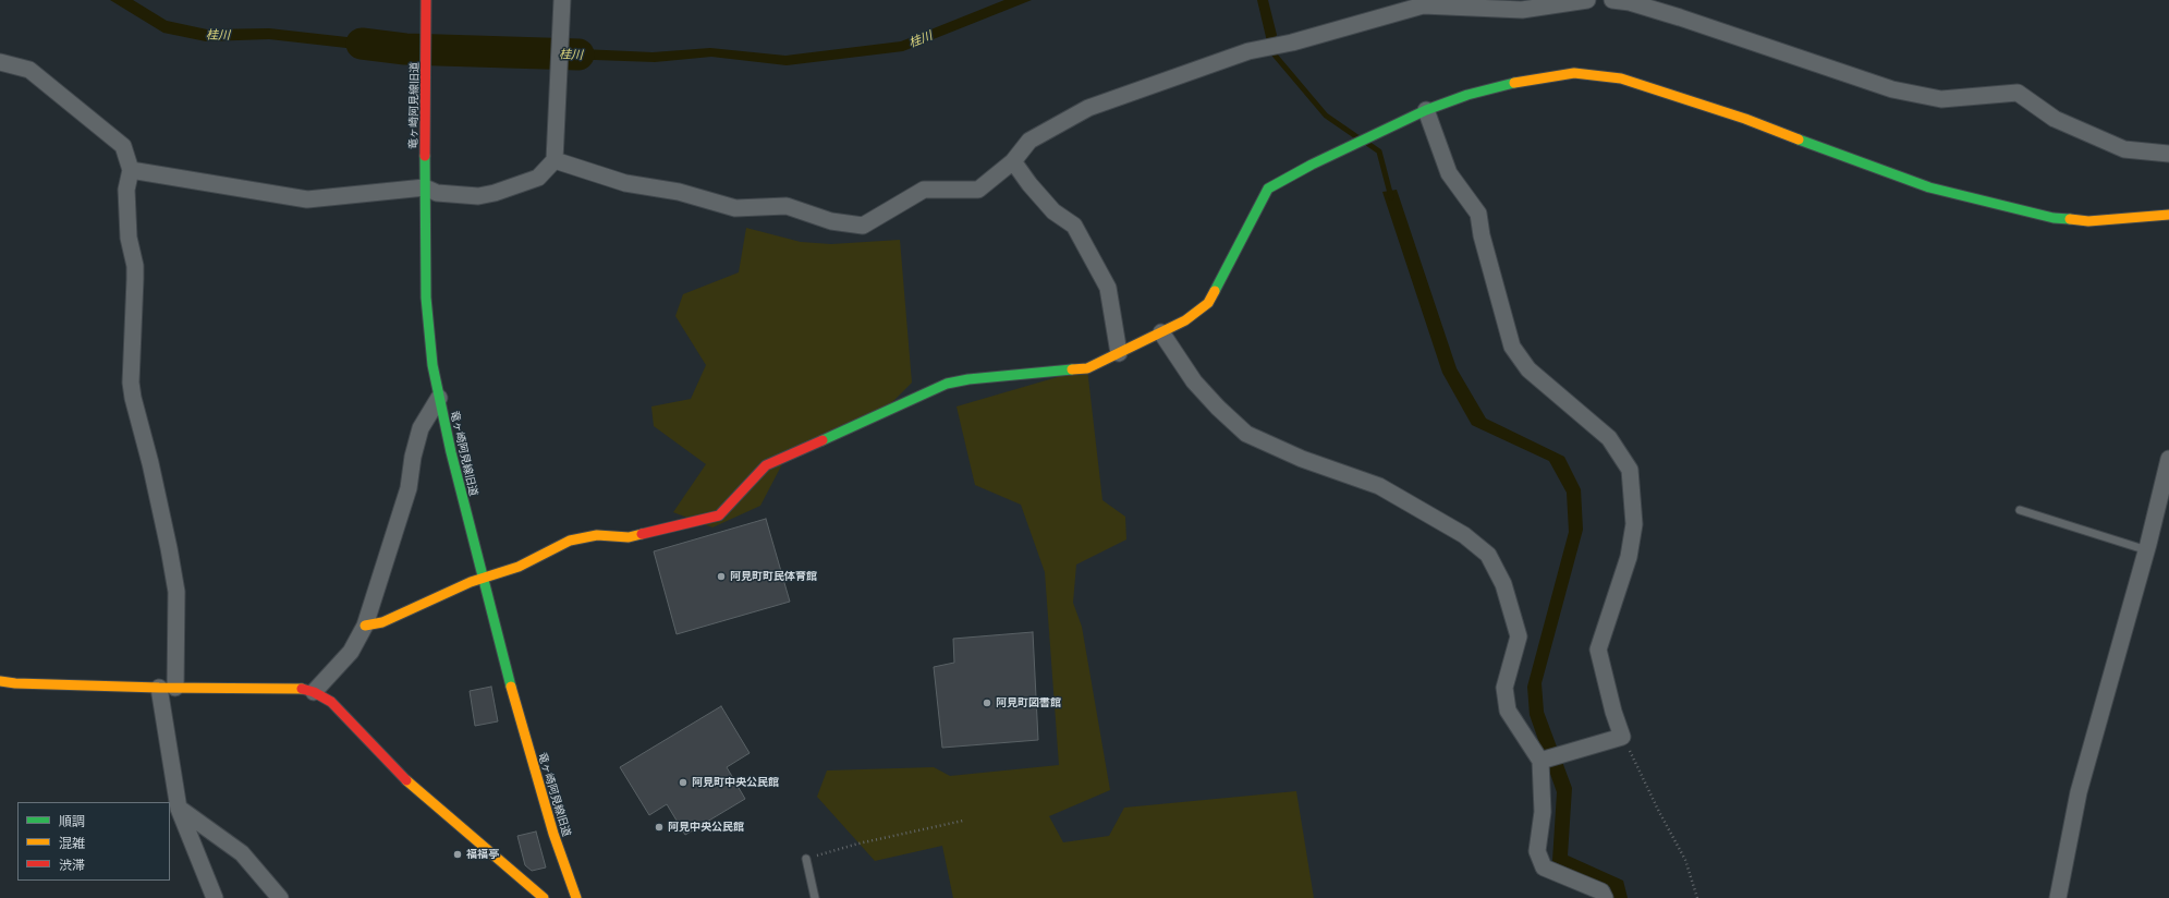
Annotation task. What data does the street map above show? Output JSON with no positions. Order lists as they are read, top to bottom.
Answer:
{
  "streets": {
    "street": ["竜ヶ崎阿見線旧道"]
  },
  "water": ["桂川"],
  "places": [
    "阿見町町民体育館",
    "阿見町図書館",
    "阿見町中央公民館",
    "阿見中央公民館",
    "福福亭"
  ],
  "legend": ["順調", "混雑", "渋滞"]
}
